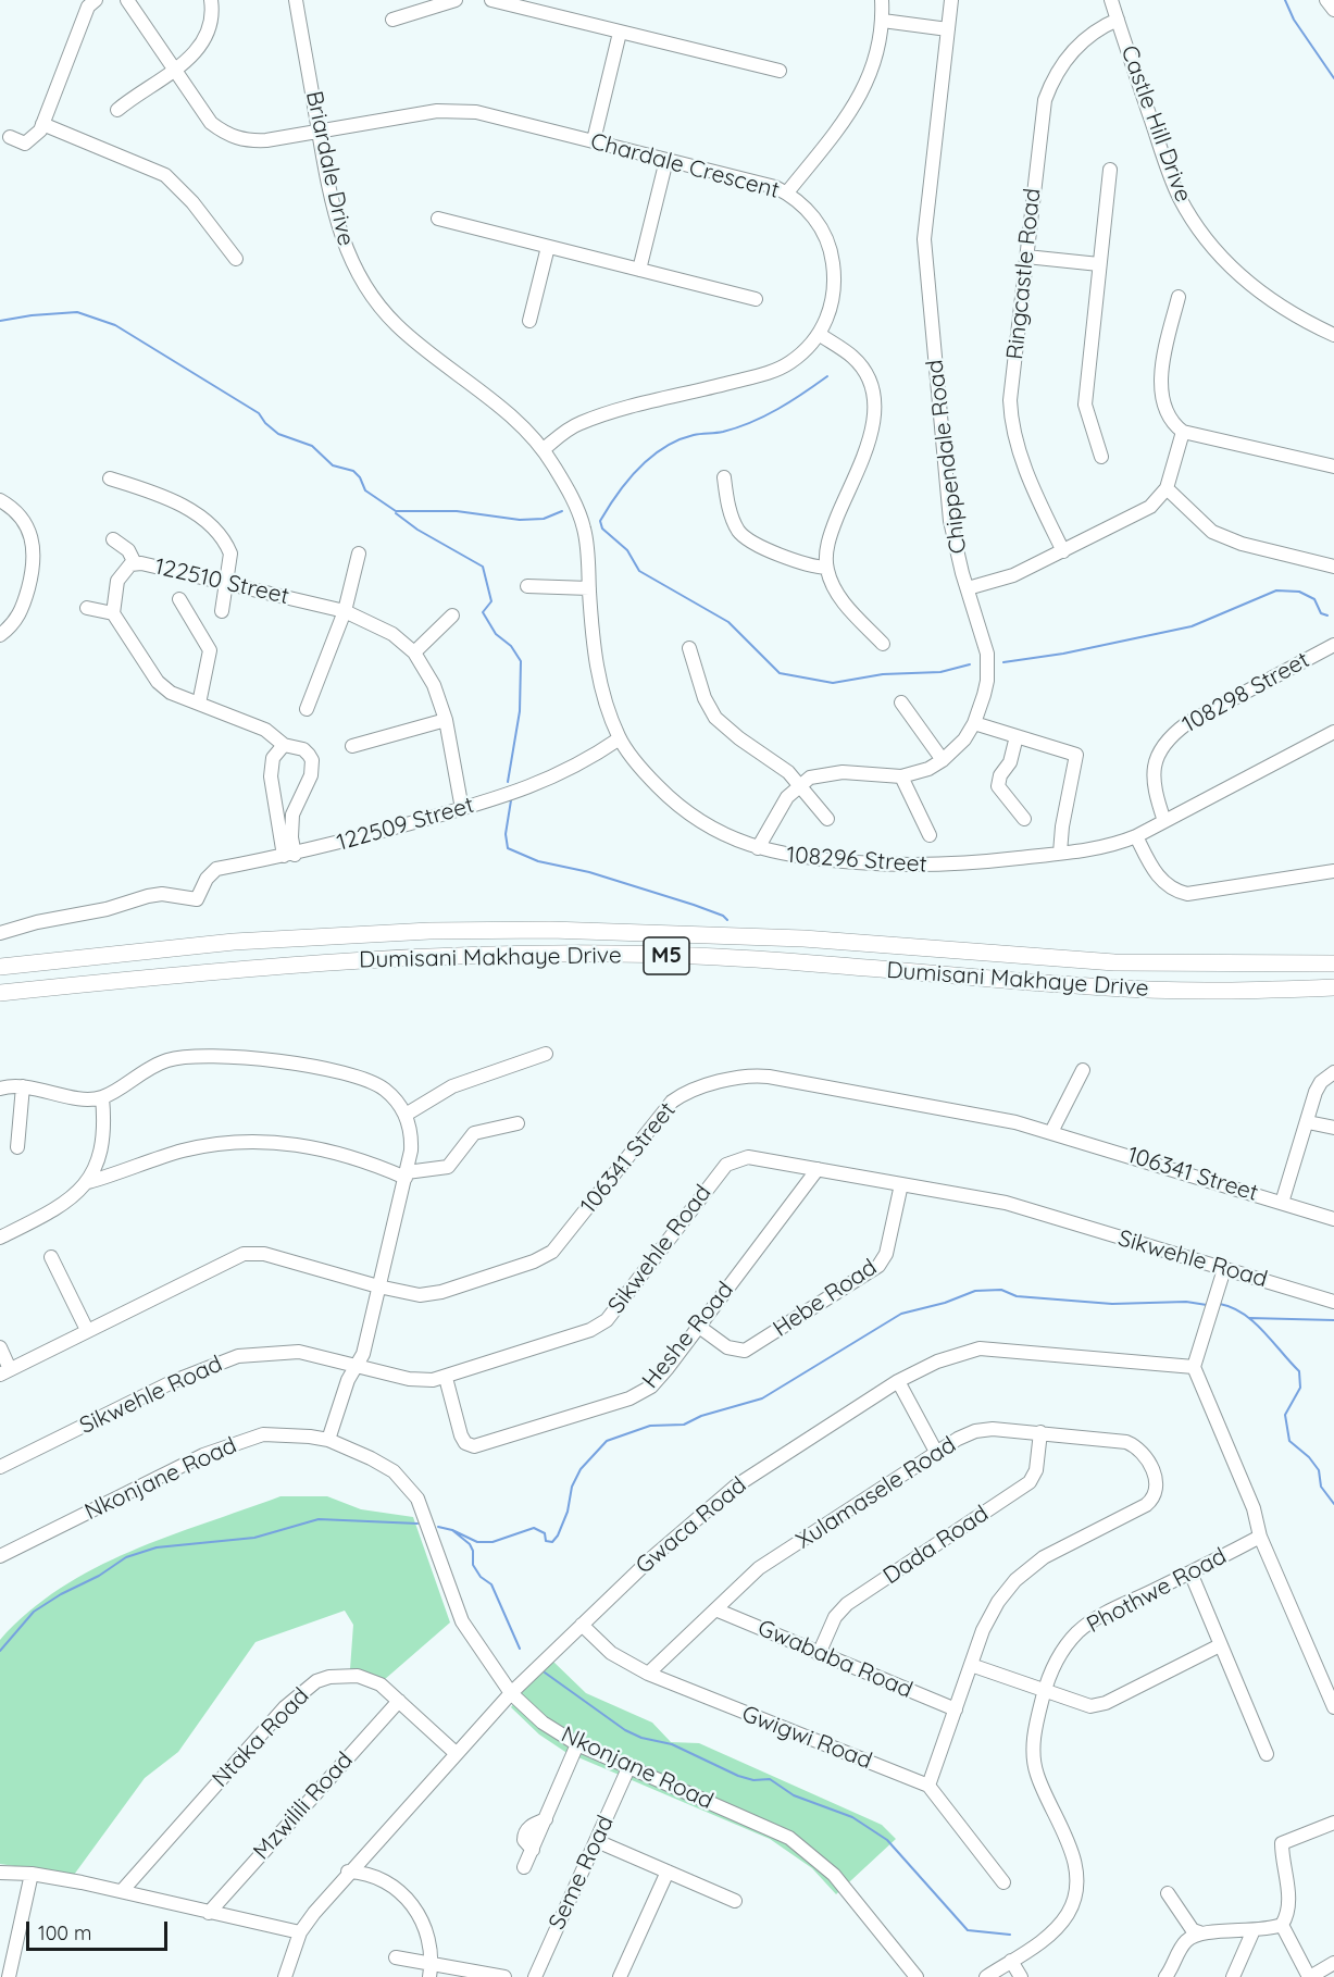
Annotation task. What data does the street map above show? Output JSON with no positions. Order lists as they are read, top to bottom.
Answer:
{
  "streets": {
    "main road": ["M5", "Dumisani Makhaye Drive"],
    "street": [
      "Castle Hill Drive",
      "Chardale Crescent",
      "Briardale Drive",
      "Ringcastle Road",
      "Chippendale Road",
      "122510 Street",
      "108298 Street",
      "122509 Street",
      "108296 Street",
      "106341 Street",
      "Sikwehle Road",
      "Hebe Road",
      "Heshe Road",
      "Nkonjane Road",
      "Xulamasele Road",
      "Gwaca Road",
      "Dada Road",
      "Phothwe Road",
      "Gwababa Road",
      "Ntaka Road",
      "Gwigwi Road",
      "Mzwilili Road",
      "Seme Road"
    ]
  },
  "crossings": [
    ["Castle Hill Drive", "Ringcastle Road"],
    ["Chardale Crescent", "Briardale Drive"],
    ["Chardale Crescent", "108296 Street"],
    ["Briardale Drive", "108296 Street"],
    ["122510 Street", "122509 Street"],
    ["108298 Street", "108296 Street"],
    ["122509 Street", "108296 Street"],
    ["Sikwehle Road", "Hebe Road"],
    ["Sikwehle Road", "Heshe Road"],
    ["Hebe Road", "Heshe Road"],
    ["Nkonjane Road", "Gwaca Road"],
    ["Nkonjane Road", "Seme Road"],
    ["Xulamasele Road", "Dada Road"],
    ["Xulamasele Road", "Gwababa Road"],
    ["Xulamasele Road", "Gwigwi Road"],
    ["Gwaca Road", "Ntaka Road"],
    ["Gwaca Road", "Gwigwi Road"],
    ["Dada Road", "Gwababa Road"],
    ["Ntaka Road", "Mzwilili Road"]
  ],
  "scale_bar": "100 m"
}
